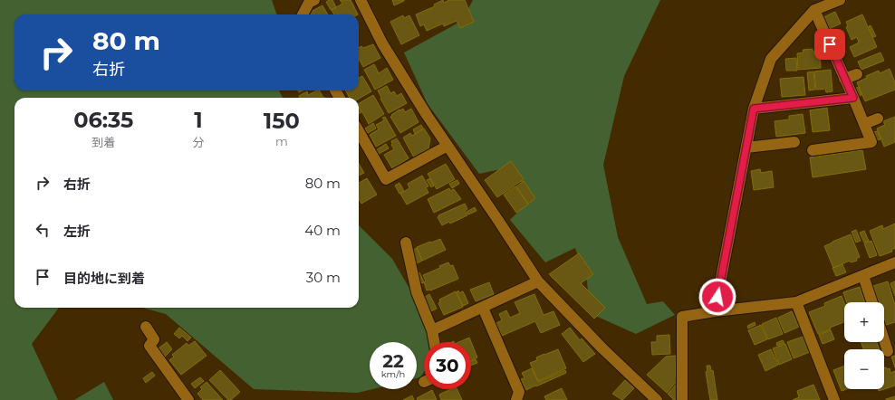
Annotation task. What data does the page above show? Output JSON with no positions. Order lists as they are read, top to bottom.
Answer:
{
  "page": {
    "turn": ["80 m", "右折"],
    "eta": [
      "06:35",
      "到着",
      "1",
      "分",
      "150",
      "m"
    ],
    "list": [
      {
        "name": "右折",
        "value": "80 m"
      },
      {
        "name": "左折",
        "value": "40 m"
      },
      {
        "name": "目的地に到着",
        "value": "30 m"
      }
    ],
    "map_buttons": ["+", "−"],
    "speed": "22 km/h",
    "limit": "30"
  }
}
